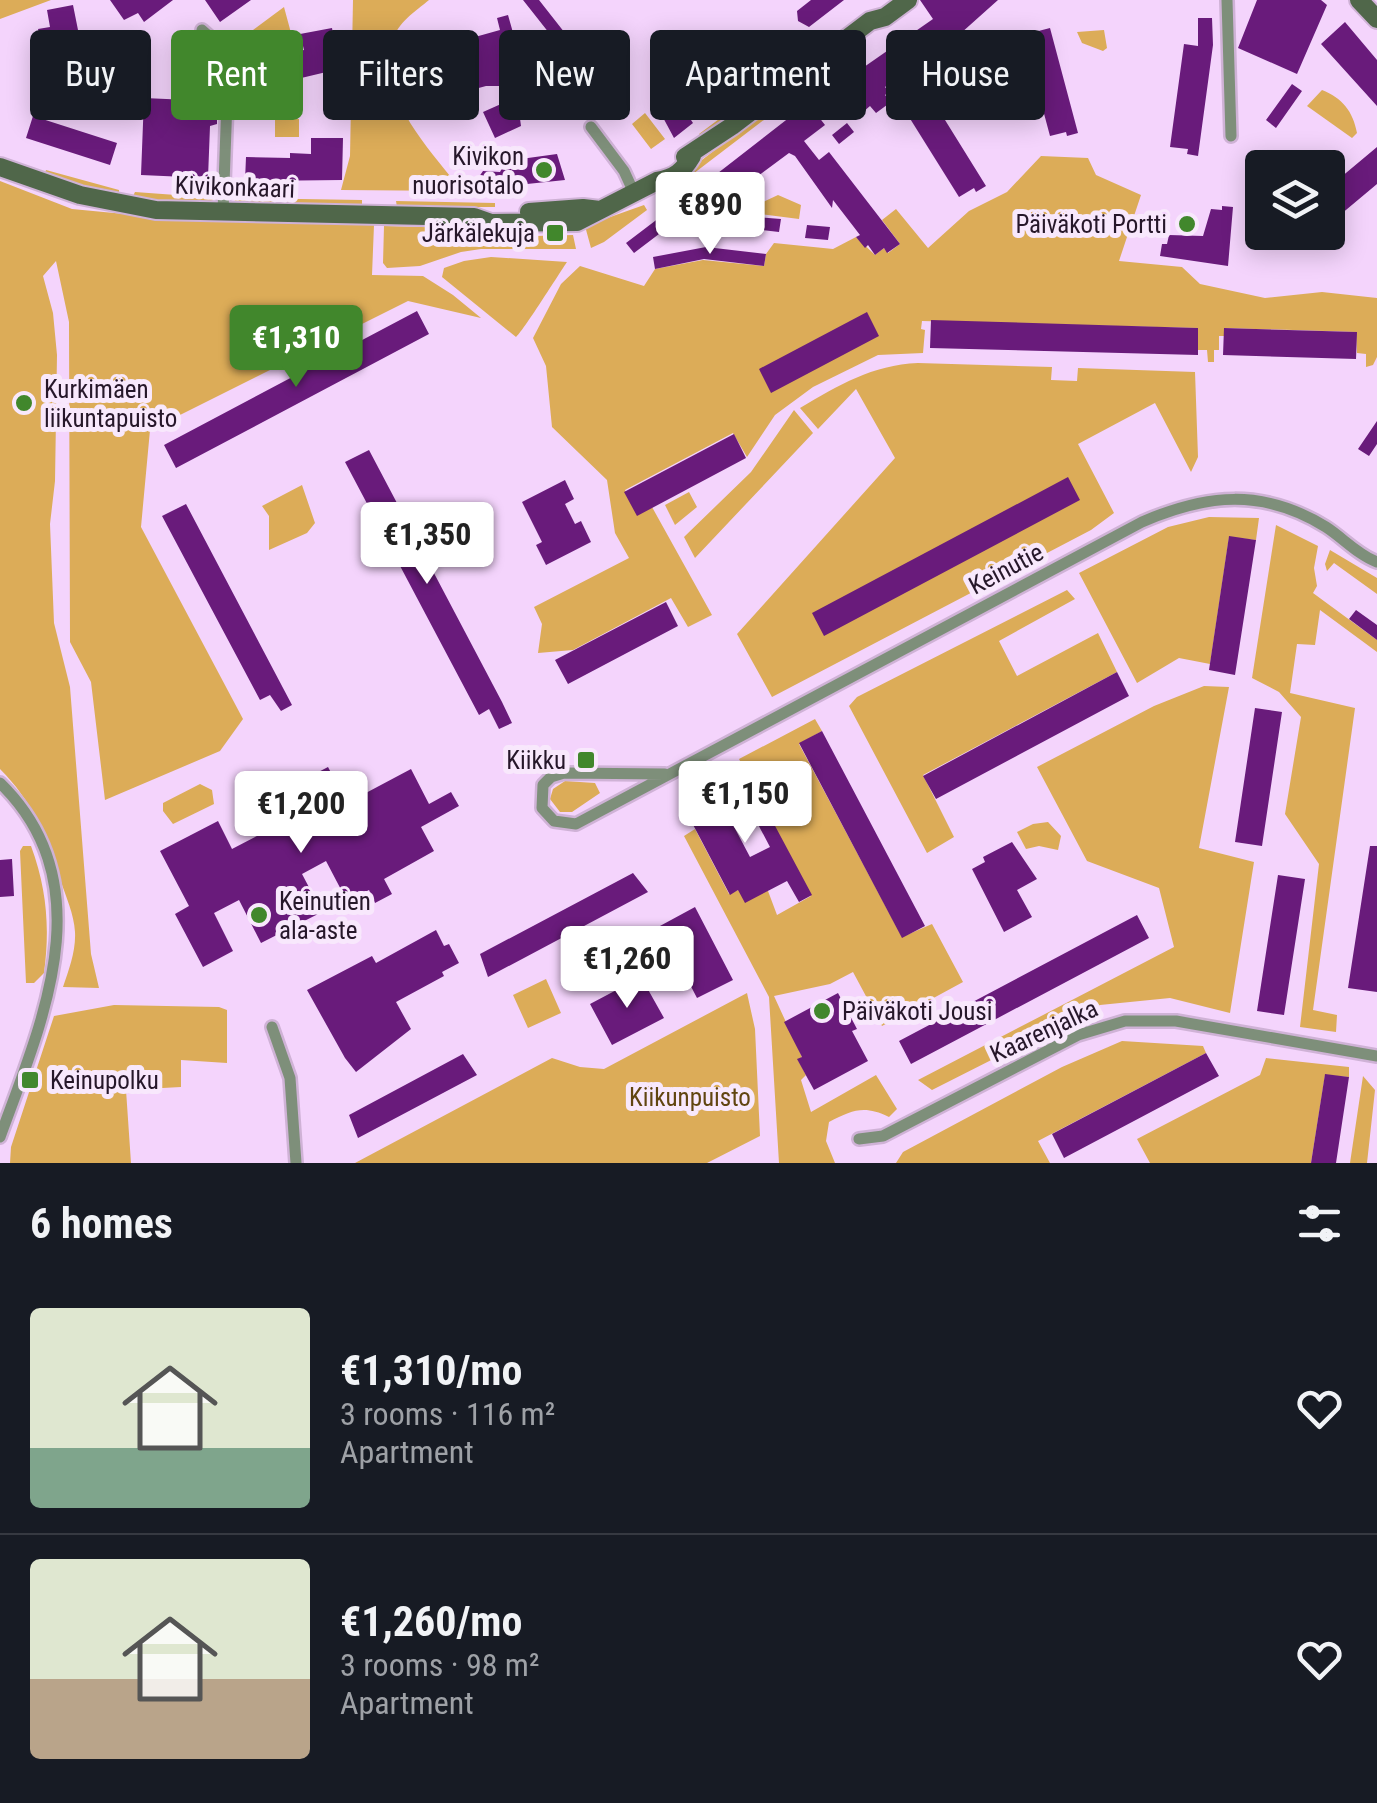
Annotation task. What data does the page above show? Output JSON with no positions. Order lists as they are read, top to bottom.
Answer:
{
  "streets": {
    "street": ["Kivikonkaari", "Keinutie", "Kaarenjalka"]
  },
  "parks": ["Kiikunpuisto"],
  "places": {
    "other": [
      "Kivikon nuorisotalo",
      "Päiväkoti Portti",
      "Kurkimäen liikuntapuisto",
      "Keinutien ala-aste",
      "Päiväkoti Jousi"
    ],
    "transit": ["Järkälekuja", "Kiikku", "Keinupolku"]
  },
  "page": {
    "chip": [
      "Buy",
      "Rent",
      "Filters",
      "New",
      "Apartment",
      "House"
    ],
    "price": [
      "€890",
      "€1,310",
      "€1,350",
      "€1,150",
      "€1,200",
      "€1,260"
    ],
    "heading": "6 homes",
    "list": [
      {
        "name": "€1,310/mo",
        "note": "3 rooms · 116 m² · Apartment"
      },
      {
        "name": "€1,260/mo",
        "note": "3 rooms · 98 m² · Apartment"
      }
    ]
  }
}
